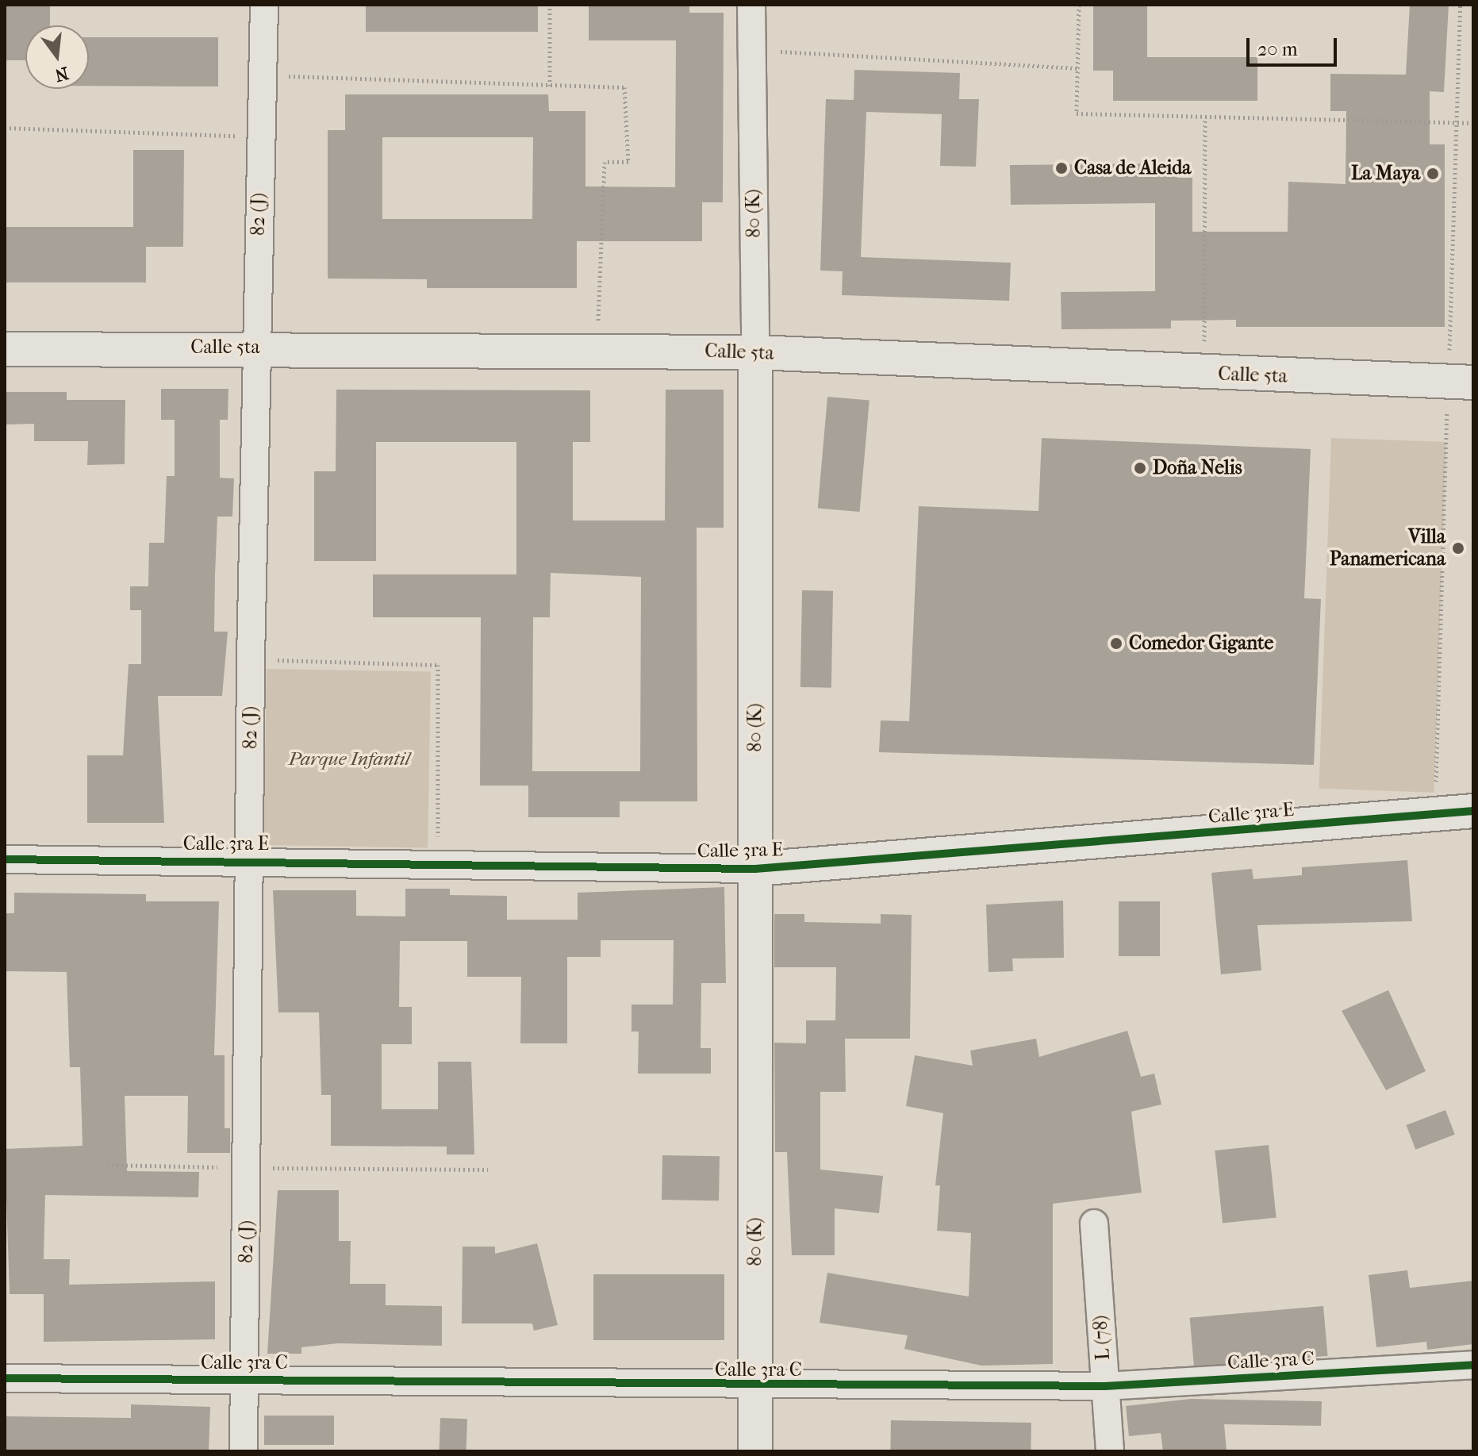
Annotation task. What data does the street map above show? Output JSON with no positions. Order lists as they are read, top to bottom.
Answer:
{
  "streets": {
    "street": [
      "80 (K)",
      "82 (J)",
      "Calle 5ta",
      "Calle 3ra E",
      "L (78)",
      "Calle 3ra C"
    ]
  },
  "crossings": [
    ["80 (K)", "Calle 5ta"],
    ["80 (K)", "Calle 3ra E"],
    ["80 (K)", "Calle 3ra C"],
    ["82 (J)", "Calle 5ta"],
    ["82 (J)", "Calle 3ra E"],
    ["82 (J)", "Calle 3ra C"],
    ["L (78)", "Calle 3ra C"]
  ],
  "parks": ["Parque Infantil"],
  "places": [
    "Casa de Aleida",
    "La Maya",
    "Doña Nelis",
    "Villa Panamericana",
    "Comedor Gigante"
  ],
  "scale_bar": "20 m",
  "north": "bottom"
}
